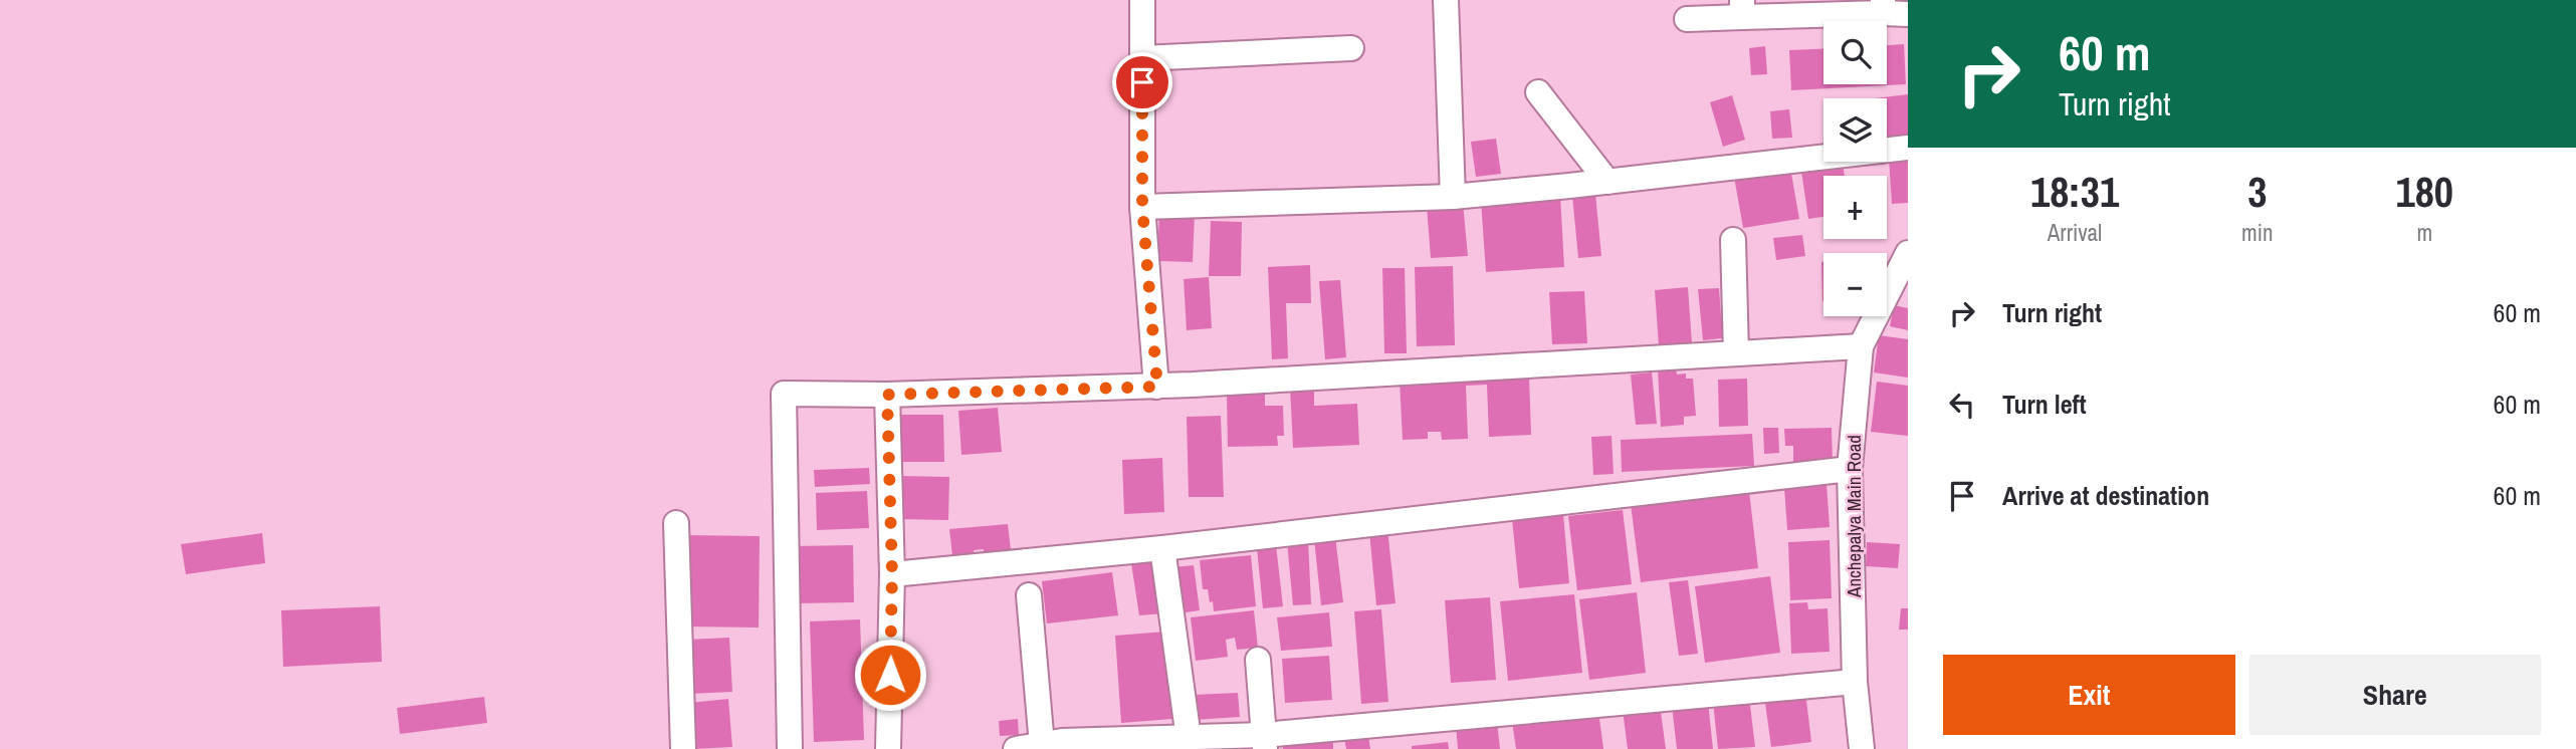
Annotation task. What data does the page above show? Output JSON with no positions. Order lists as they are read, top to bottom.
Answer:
{
  "streets": {
    "street": ["Anchepalya Main Road"]
  },
  "page": {
    "turn": ["60 m", "Turn right"],
    "map_buttons": ["+", "−"],
    "eta": [
      "18:31",
      "Arrival",
      "3",
      "min",
      "180",
      "m"
    ],
    "list": [
      {
        "name": "Turn right",
        "value": "60 m"
      },
      {
        "name": "Turn left",
        "value": "60 m"
      },
      {
        "name": "Arrive at destination",
        "value": "60 m"
      }
    ],
    "buttons": ["Exit", "Share"]
  }
}
